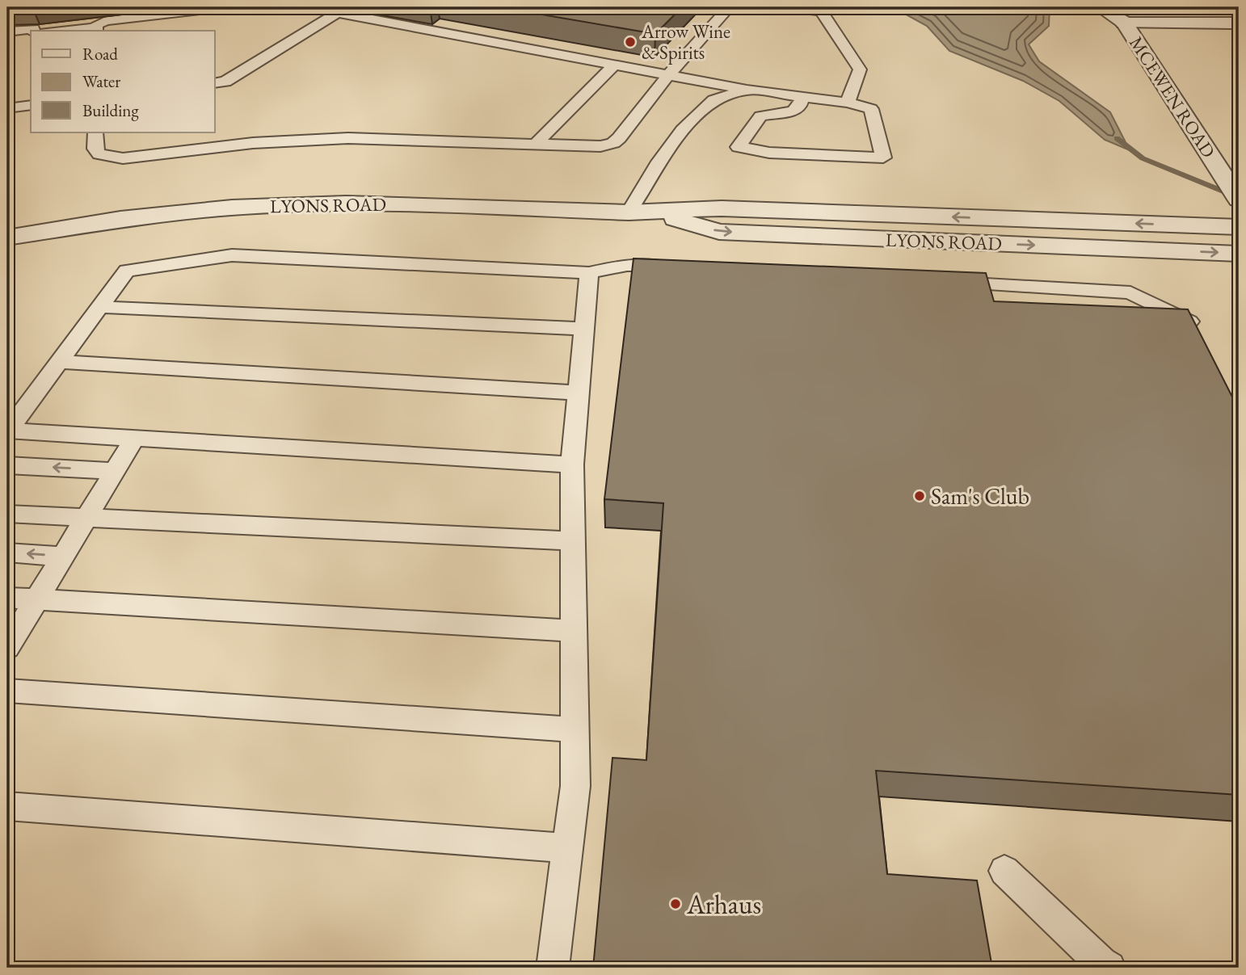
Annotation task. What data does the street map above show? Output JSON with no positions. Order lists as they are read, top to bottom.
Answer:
{
  "streets": {
    "street": ["MCEWEN ROAD", "LYONS ROAD"]
  },
  "places": ["Arrow Wine & Spirits", "Sam's Club", "Arhaus"],
  "legend": ["Road", "Water", "Building"]
}
